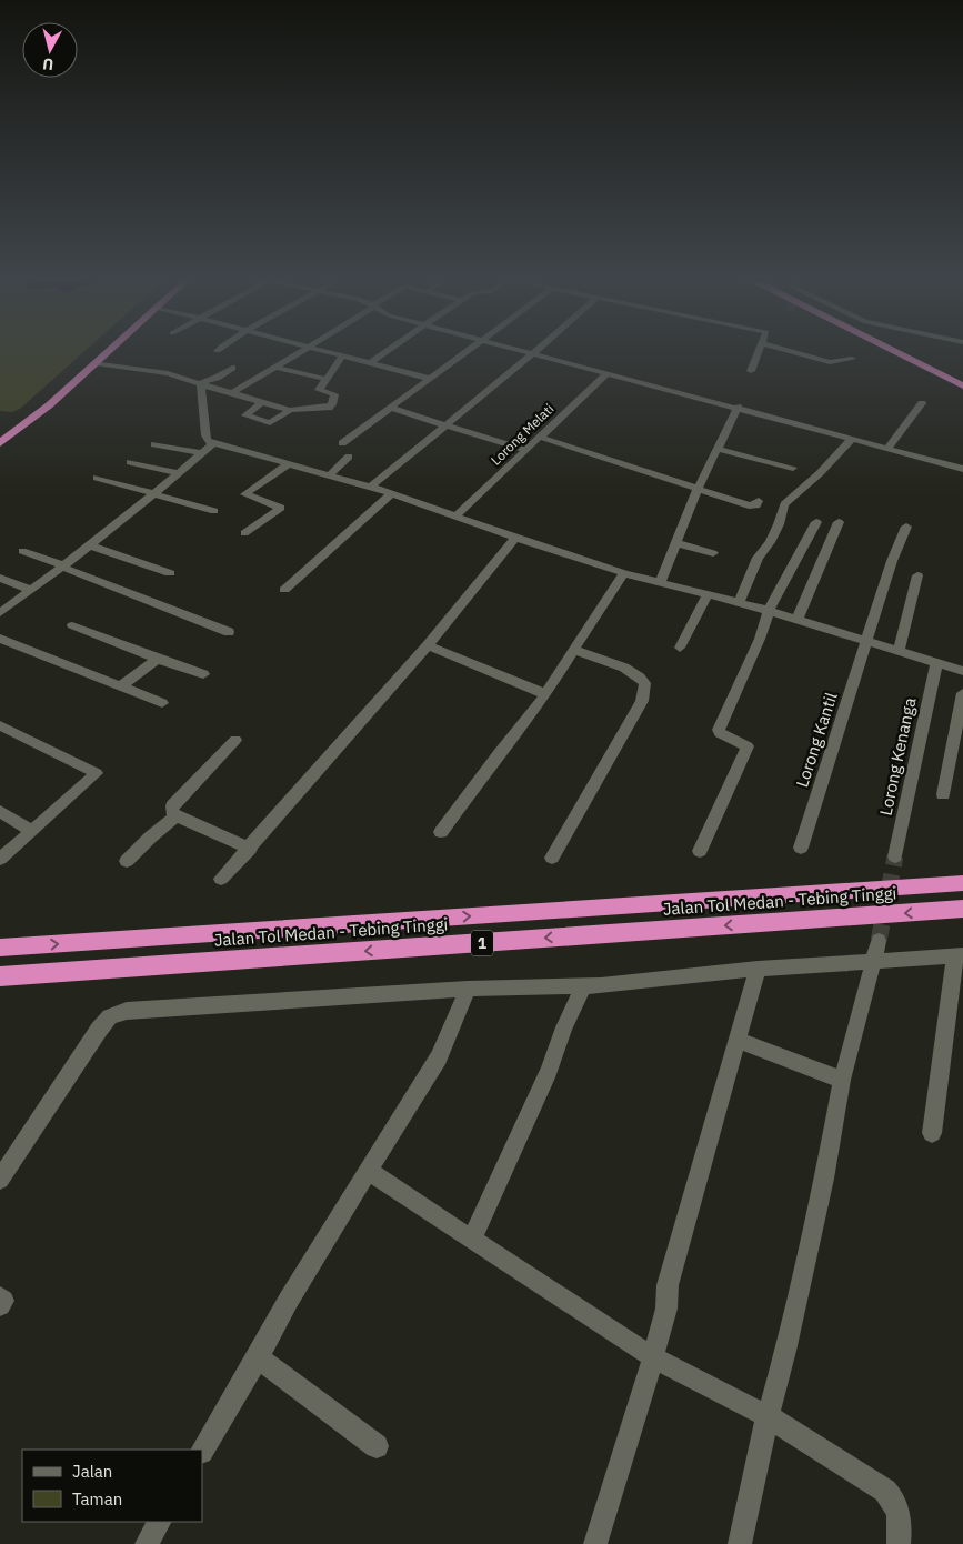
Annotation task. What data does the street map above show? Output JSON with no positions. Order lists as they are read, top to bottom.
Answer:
{
  "streets": {
    "highway": ["Jalan Tol Medan - Tebing Tinggi", "1"],
    "street": ["Lorong Melati", "Lorong Kantil", "Lorong Kenanga"]
  },
  "legend": ["Jalan", "Taman"],
  "north": "bottom"
}
